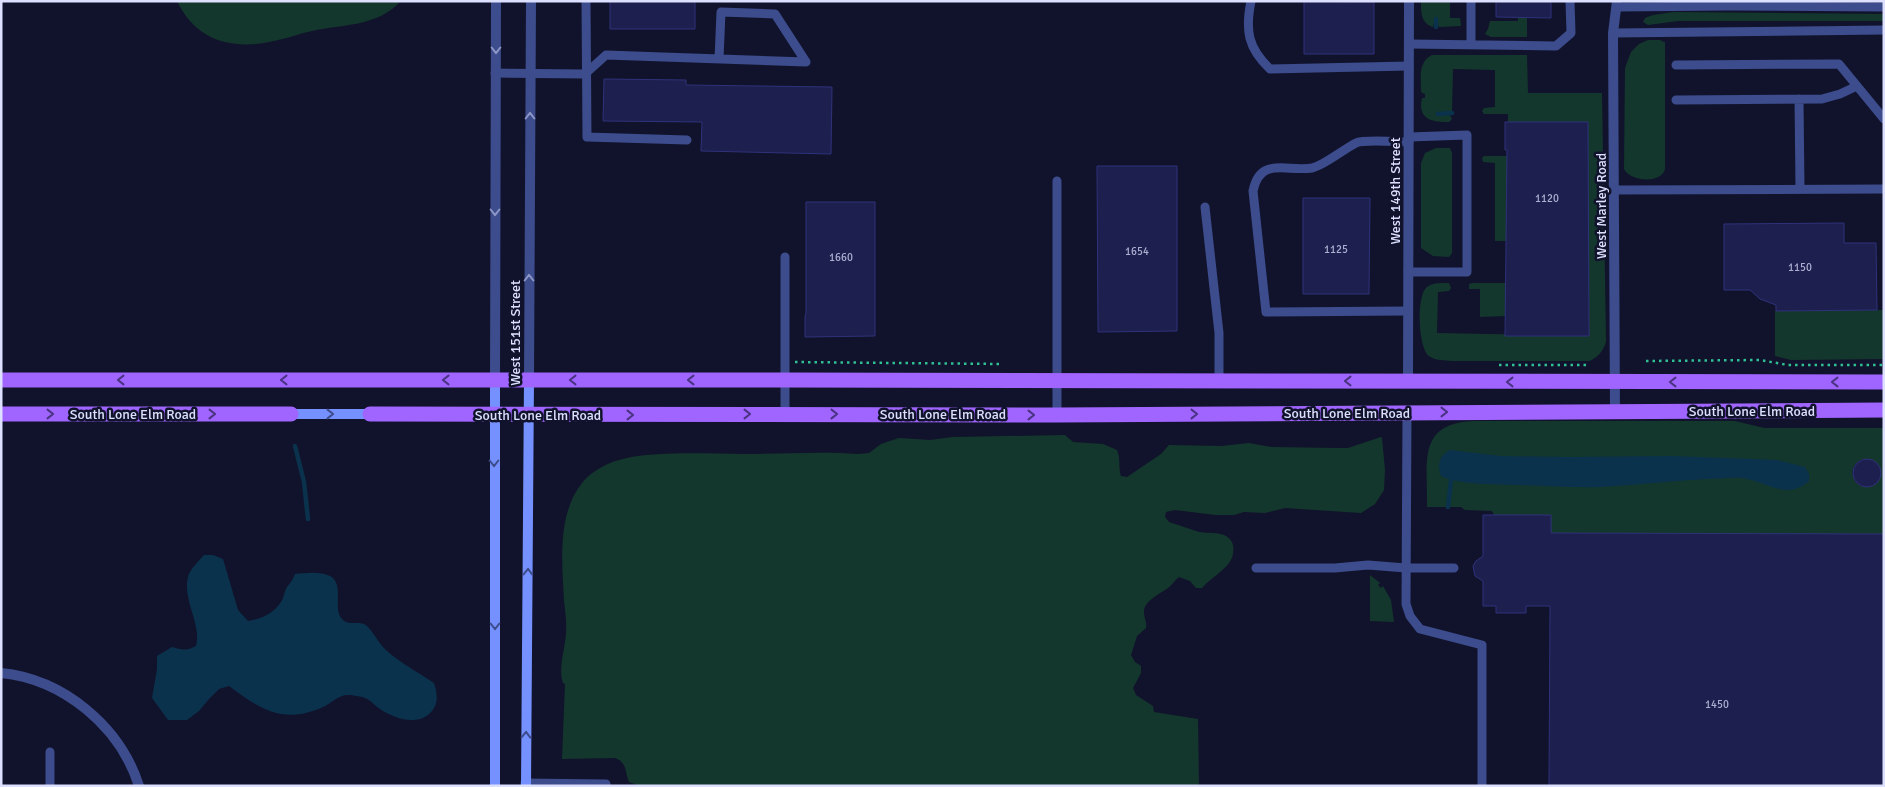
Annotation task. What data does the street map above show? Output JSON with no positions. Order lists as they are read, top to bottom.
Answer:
{
  "streets": {
    "main road": ["West 151st Street", "South Lone Elm Road"],
    "street": ["West 149th Street", "West Marley Road"]
  },
  "crossings": [
    ["West 149th Street", "South Lone Elm Road"],
    ["West Marley Road", "South Lone Elm Road"],
    ["West 151st Street", "South Lone Elm Road"]
  ],
  "house_numbers": [
    "1120",
    "1125",
    "1654",
    "1660",
    "1150",
    "1450"
  ]
}
